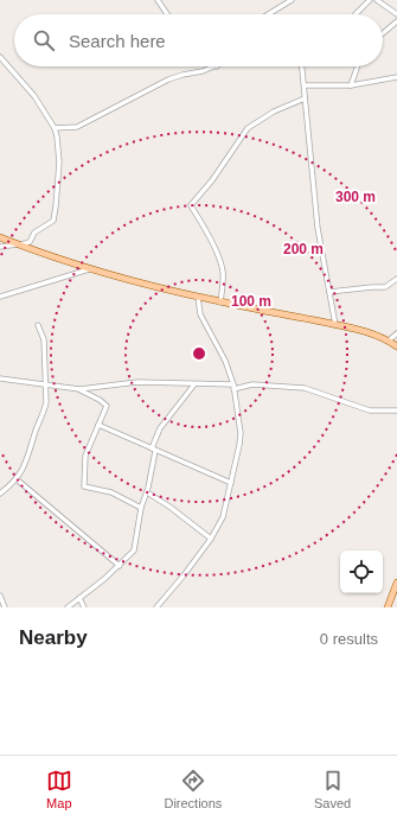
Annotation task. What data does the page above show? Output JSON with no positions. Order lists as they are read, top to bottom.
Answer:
{
  "page": {
    "search": "Search here",
    "heading": ["Nearby", "0 results"],
    "nav": ["Map", "Directions", "Saved"]
  },
  "rings": ["300 m", "200 m", "100 m"]
}
